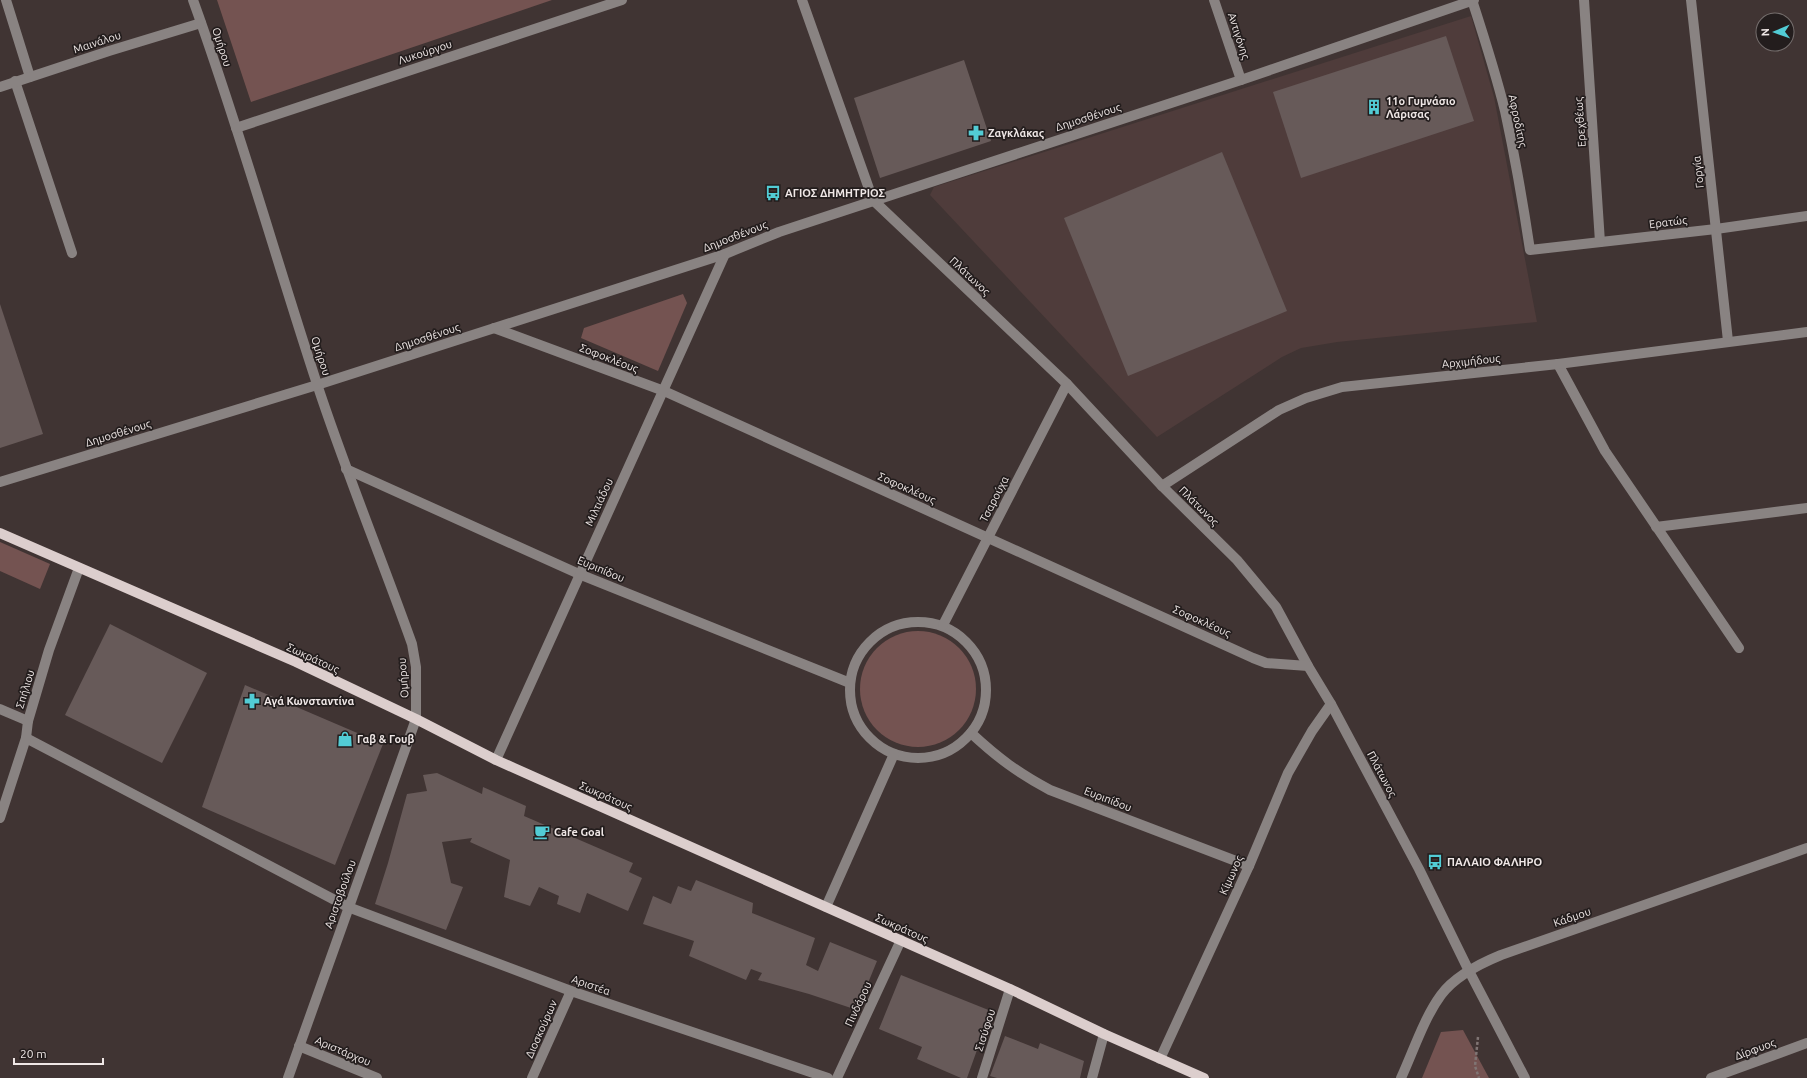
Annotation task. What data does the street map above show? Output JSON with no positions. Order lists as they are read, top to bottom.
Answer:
{
  "streets": {
    "main road": ["Σωκράτους"],
    "street": [
      "Αντιγόνης",
      "Μαινάλου",
      "Ομήρου",
      "Λυκούργου",
      "Δημοσθένους",
      "Αφροδίτης",
      "Ερεχθέως",
      "Γοργία",
      "Ερατώς",
      "Πλάτωνος",
      "Σοφοκλέους",
      "Αρχιμήδους",
      "Τσαρούχα",
      "Μιλτιάδου",
      "Ευριπίδου",
      "Σπήλιου",
      "Κίμωνος",
      "Αριστοβούλου",
      "Κάδμου",
      "Αριστέα",
      "Πινδάρου",
      "Διοσκούρων",
      "Σισύφου",
      "Δίρφυος",
      "Αριστάρχου"
    ]
  },
  "crossings": [
    ["Αντιγόνης", "Δημοσθένους"],
    ["Μαινάλου", "Ομήρου"],
    ["Ομήρου", "Λυκούργου"],
    ["Ομήρου", "Δημοσθένους"],
    ["Ομήρου", "Ευριπίδου"],
    ["Ομήρου", "Σωκράτους"],
    ["Ομήρου", "Αριστοβούλου"],
    ["Δημοσθένους", "Αφροδίτης"],
    ["Δημοσθένους", "Πλάτωνος"],
    ["Δημοσθένους", "Σοφοκλέους"],
    ["Δημοσθένους", "Μιλτιάδου"],
    ["Αφροδίτης", "Ερατώς"],
    ["Ερεχθέως", "Ερατώς"],
    ["Γοργία", "Ερατώς"],
    ["Γοργία", "Αρχιμήδους"],
    ["Πλάτωνος", "Σοφοκλέους"],
    ["Πλάτωνος", "Αρχιμήδους"],
    ["Πλάτωνος", "Τσαρούχα"],
    ["Πλάτωνος", "Κίμωνος"],
    ["Πλάτωνος", "Κάδμου"],
    ["Σοφοκλέους", "Τσαρούχα"],
    ["Σοφοκλέους", "Μιλτιάδου"],
    ["Τσαρούχα", "Ευριπίδου"],
    ["Μιλτιάδου", "Ευριπίδου"],
    ["Μιλτιάδου", "Σωκράτους"],
    ["Ευριπίδου", "Κίμωνος"],
    ["Σωκράτους", "Σπήλιου"],
    ["Σωκράτους", "Κίμωνος"],
    ["Σωκράτους", "Αριστοβούλου"],
    ["Σωκράτους", "Πινδάρου"],
    ["Σωκράτους", "Σισύφου"],
    ["Σπήλιου", "Αριστέα"],
    ["Αριστοβούλου", "Αριστέα"],
    ["Αριστοβούλου", "Αριστάρχου"],
    ["Αριστέα", "Διοσκούρων"]
  ],
  "places": {
    "building": ["11ο Γυμνάσιο Λάρισας"],
    "pharmacy": ["Ζαγκλάκας", "Αγά Κωνσταντίνα"],
    "bus stop": ["ΑΓΙΟΣ ΔΗΜΗΤΡΙΟΣ", "ΠΑΛΑΙΟ ΦΑΛΗΡΟ"],
    "shop": ["Γαβ & Γουβ"],
    "cafe": ["Cafe Goal"]
  },
  "scale_bar": "20 m",
  "north": "left"
}
